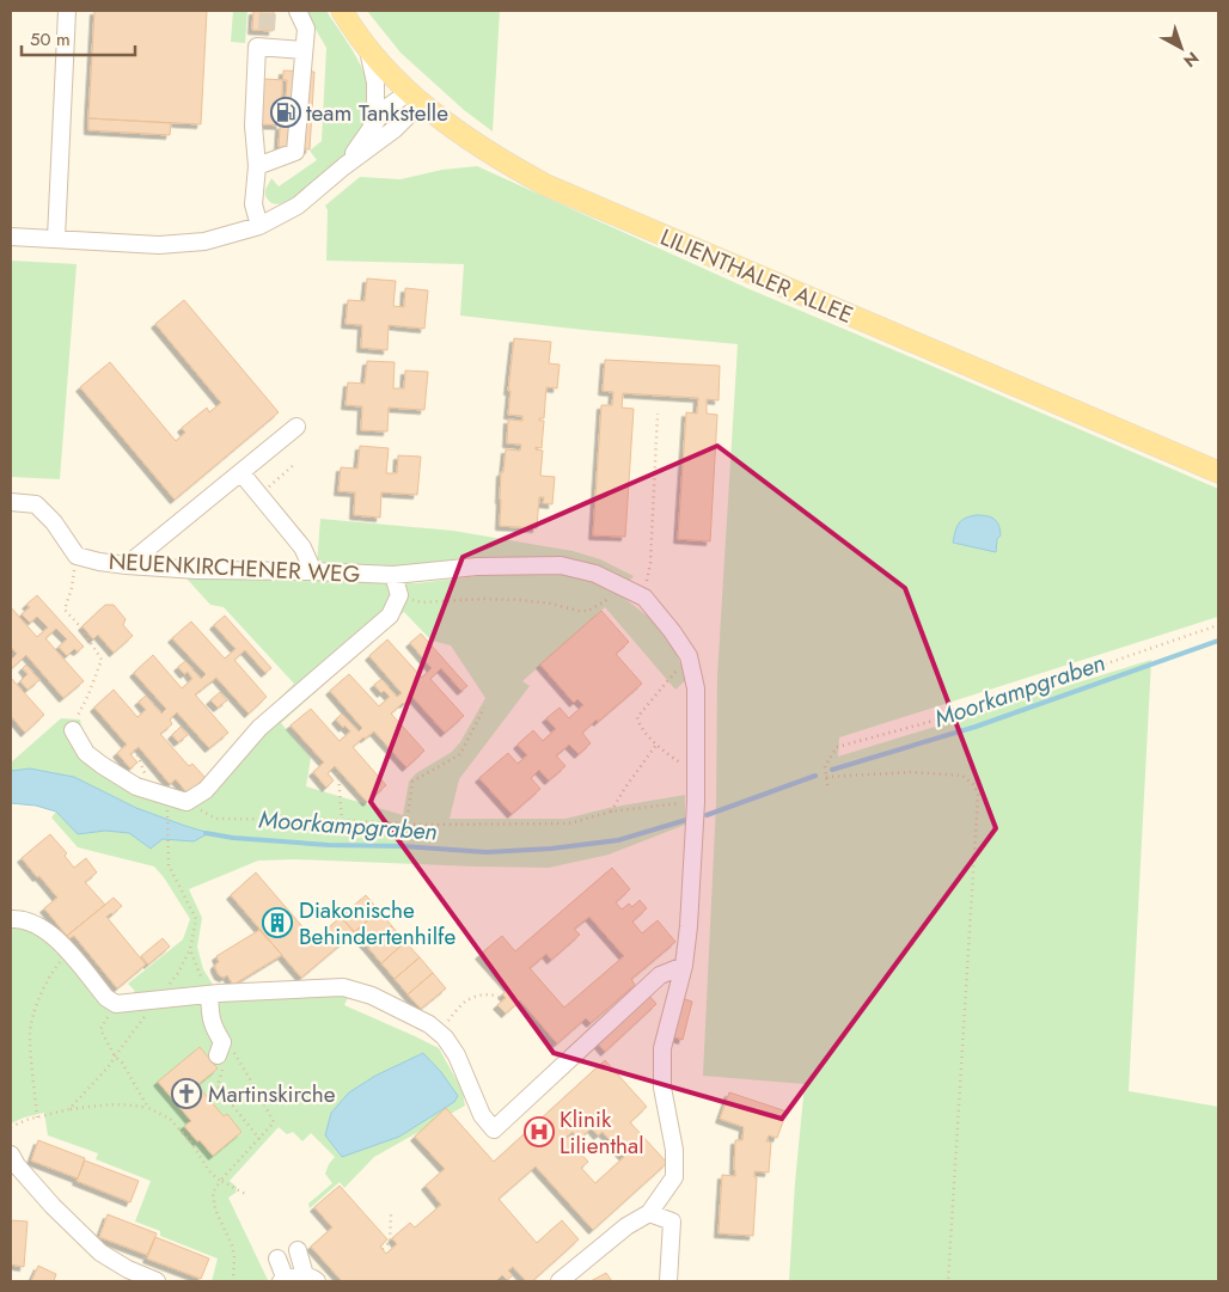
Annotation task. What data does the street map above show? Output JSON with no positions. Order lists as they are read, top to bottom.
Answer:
{
  "streets": {
    "main road": ["LILIENTHALER ALLEE"],
    "street": ["NEUENKIRCHENER WEG"]
  },
  "water": ["Moorkampgraben"],
  "places": {
    "fuel station": ["team Tankstelle"],
    "building": ["Diakonische Behindertenhilfe"],
    "church": ["Martinskirche"],
    "hospital": ["Klinik Lilienthal"]
  },
  "scale_bar": "50 m",
  "north": "bottom right"
}
